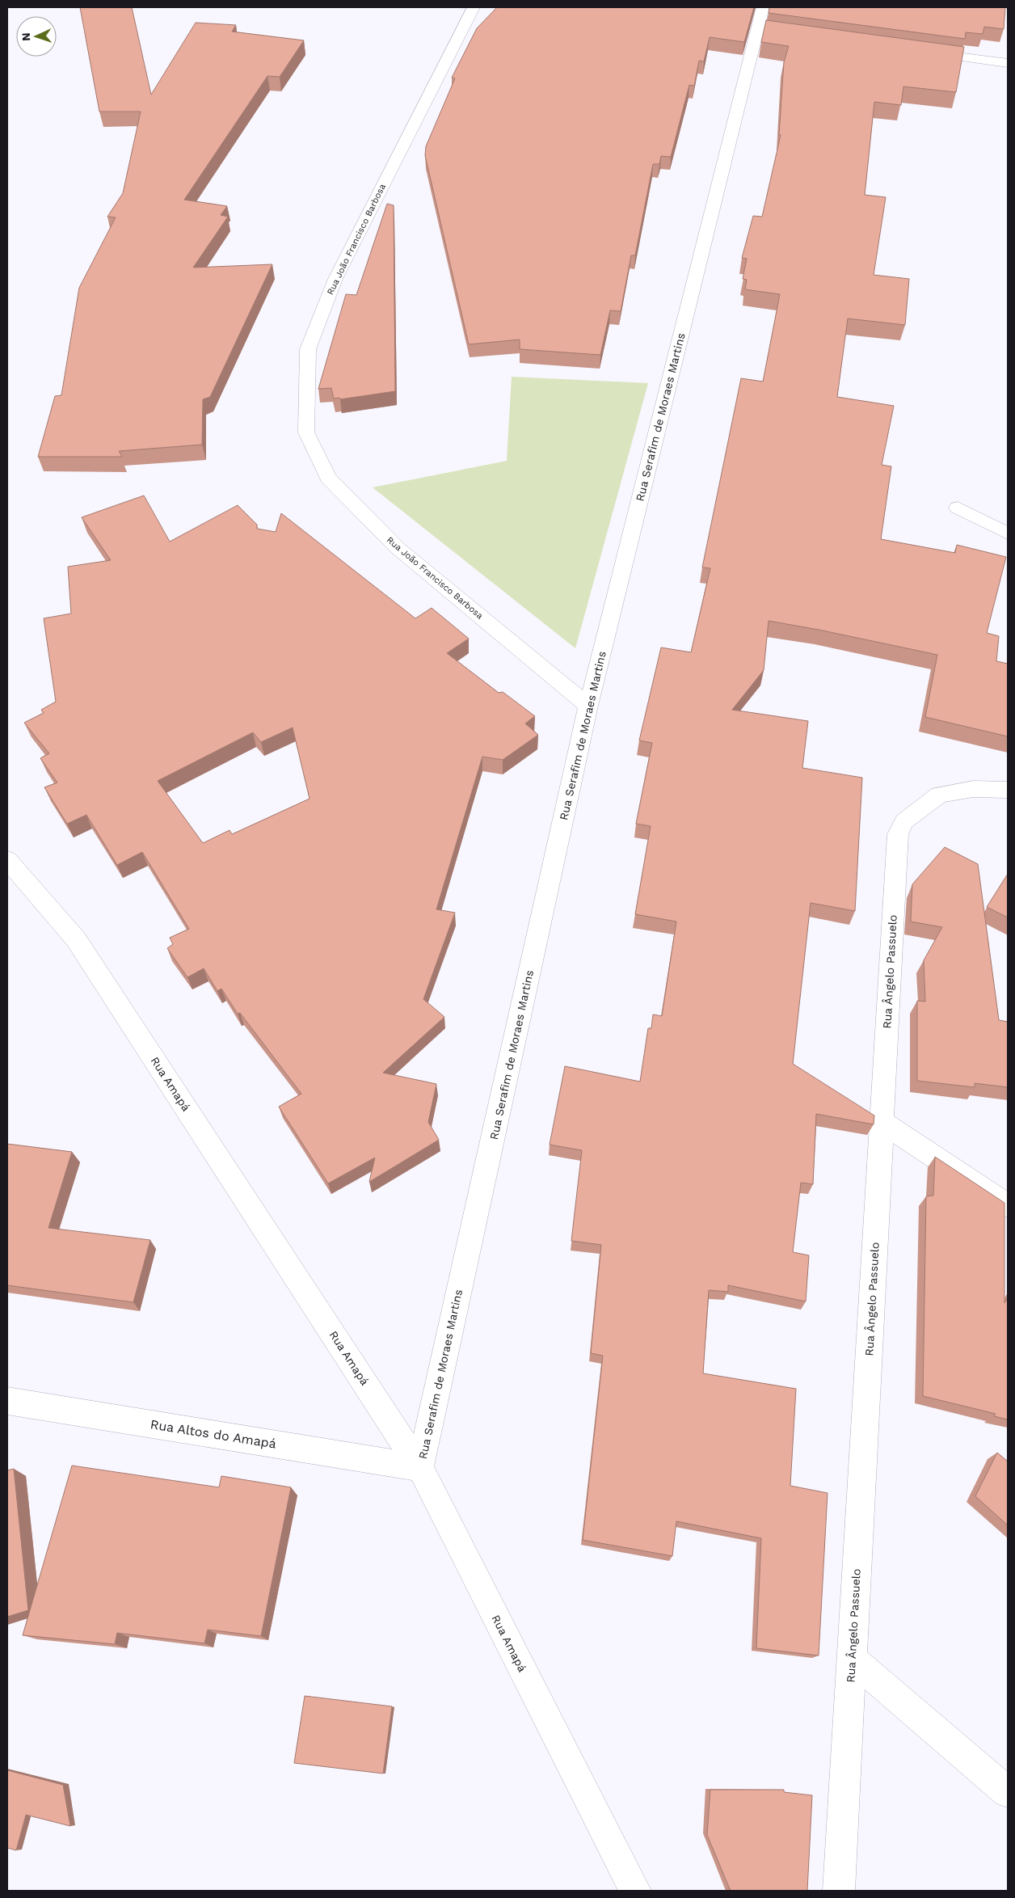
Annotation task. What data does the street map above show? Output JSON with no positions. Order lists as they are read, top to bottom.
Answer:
{
  "streets": {
    "street": [
      "Rua João Francisco Barbosa",
      "Rua Serafim de Moraes Martins",
      "Rua Ângelo Passuelo",
      "Rua Amapá",
      "Rua Altos do Amapá"
    ]
  },
  "crossings": [
    ["Rua João Francisco Barbosa", "Rua Serafim de Moraes Martins"],
    ["Rua Serafim de Moraes Martins", "Rua Amapá"],
    ["Rua Serafim de Moraes Martins", "Rua Altos do Amapá"],
    ["Rua Amapá", "Rua Altos do Amapá"]
  ],
  "north": "left"
}
